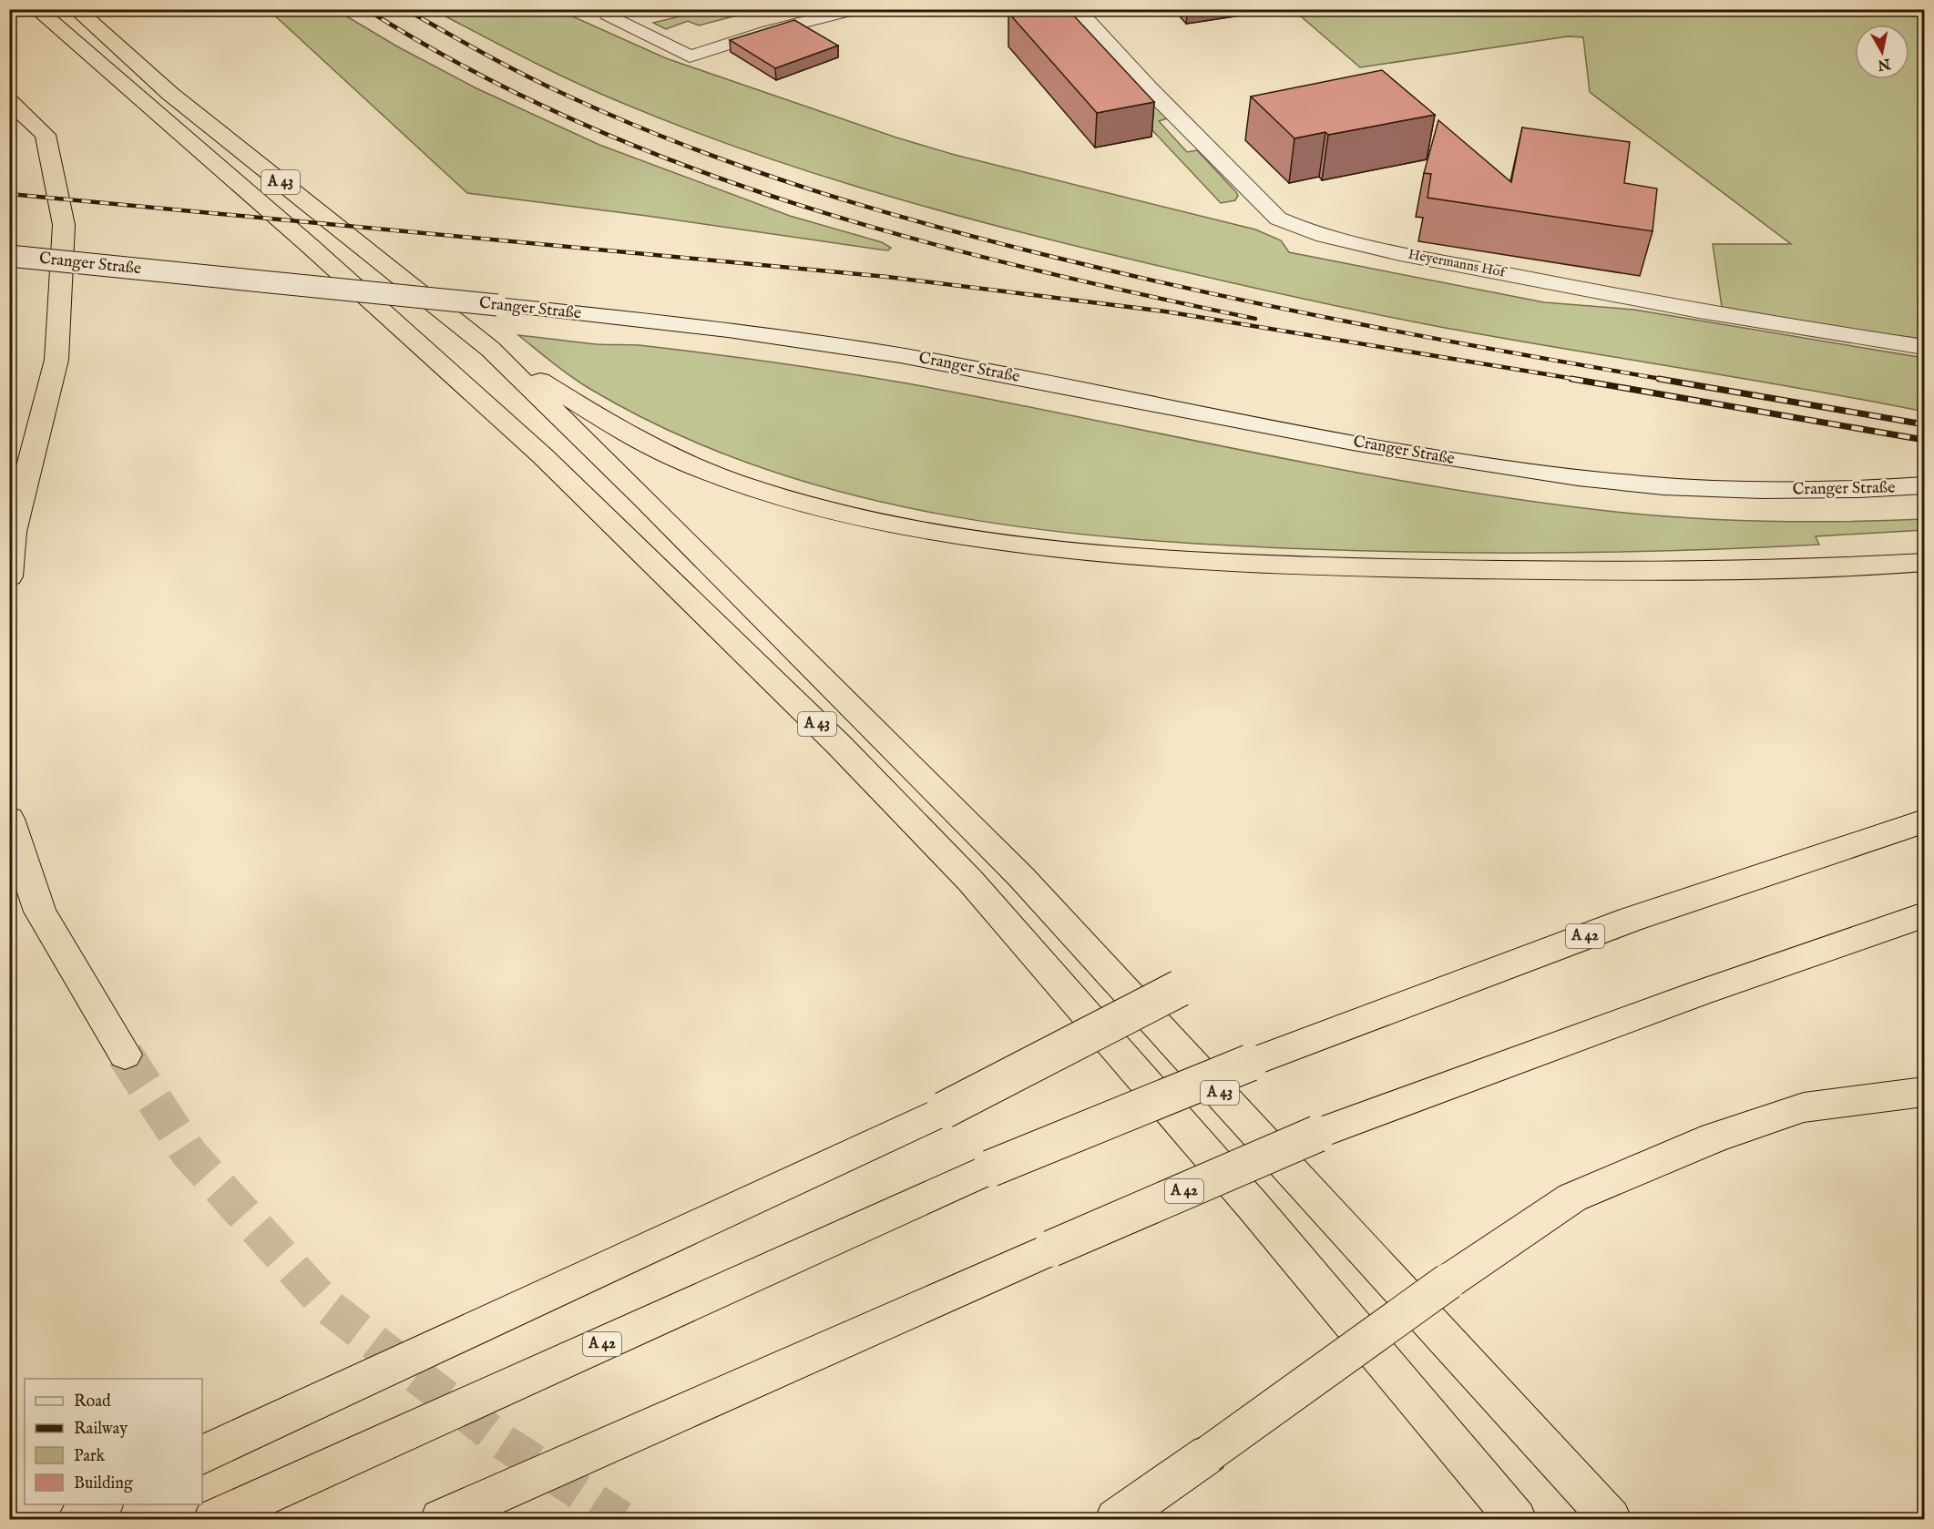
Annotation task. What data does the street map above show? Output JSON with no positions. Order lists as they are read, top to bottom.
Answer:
{
  "streets": {
    "highway": ["A 43", "A 42"],
    "street": ["Heyermanns Hof", "Cranger Straße"]
  },
  "legend": [
    "Road",
    "Railway",
    "Park",
    "Building"
  ],
  "north": "bottom"
}
